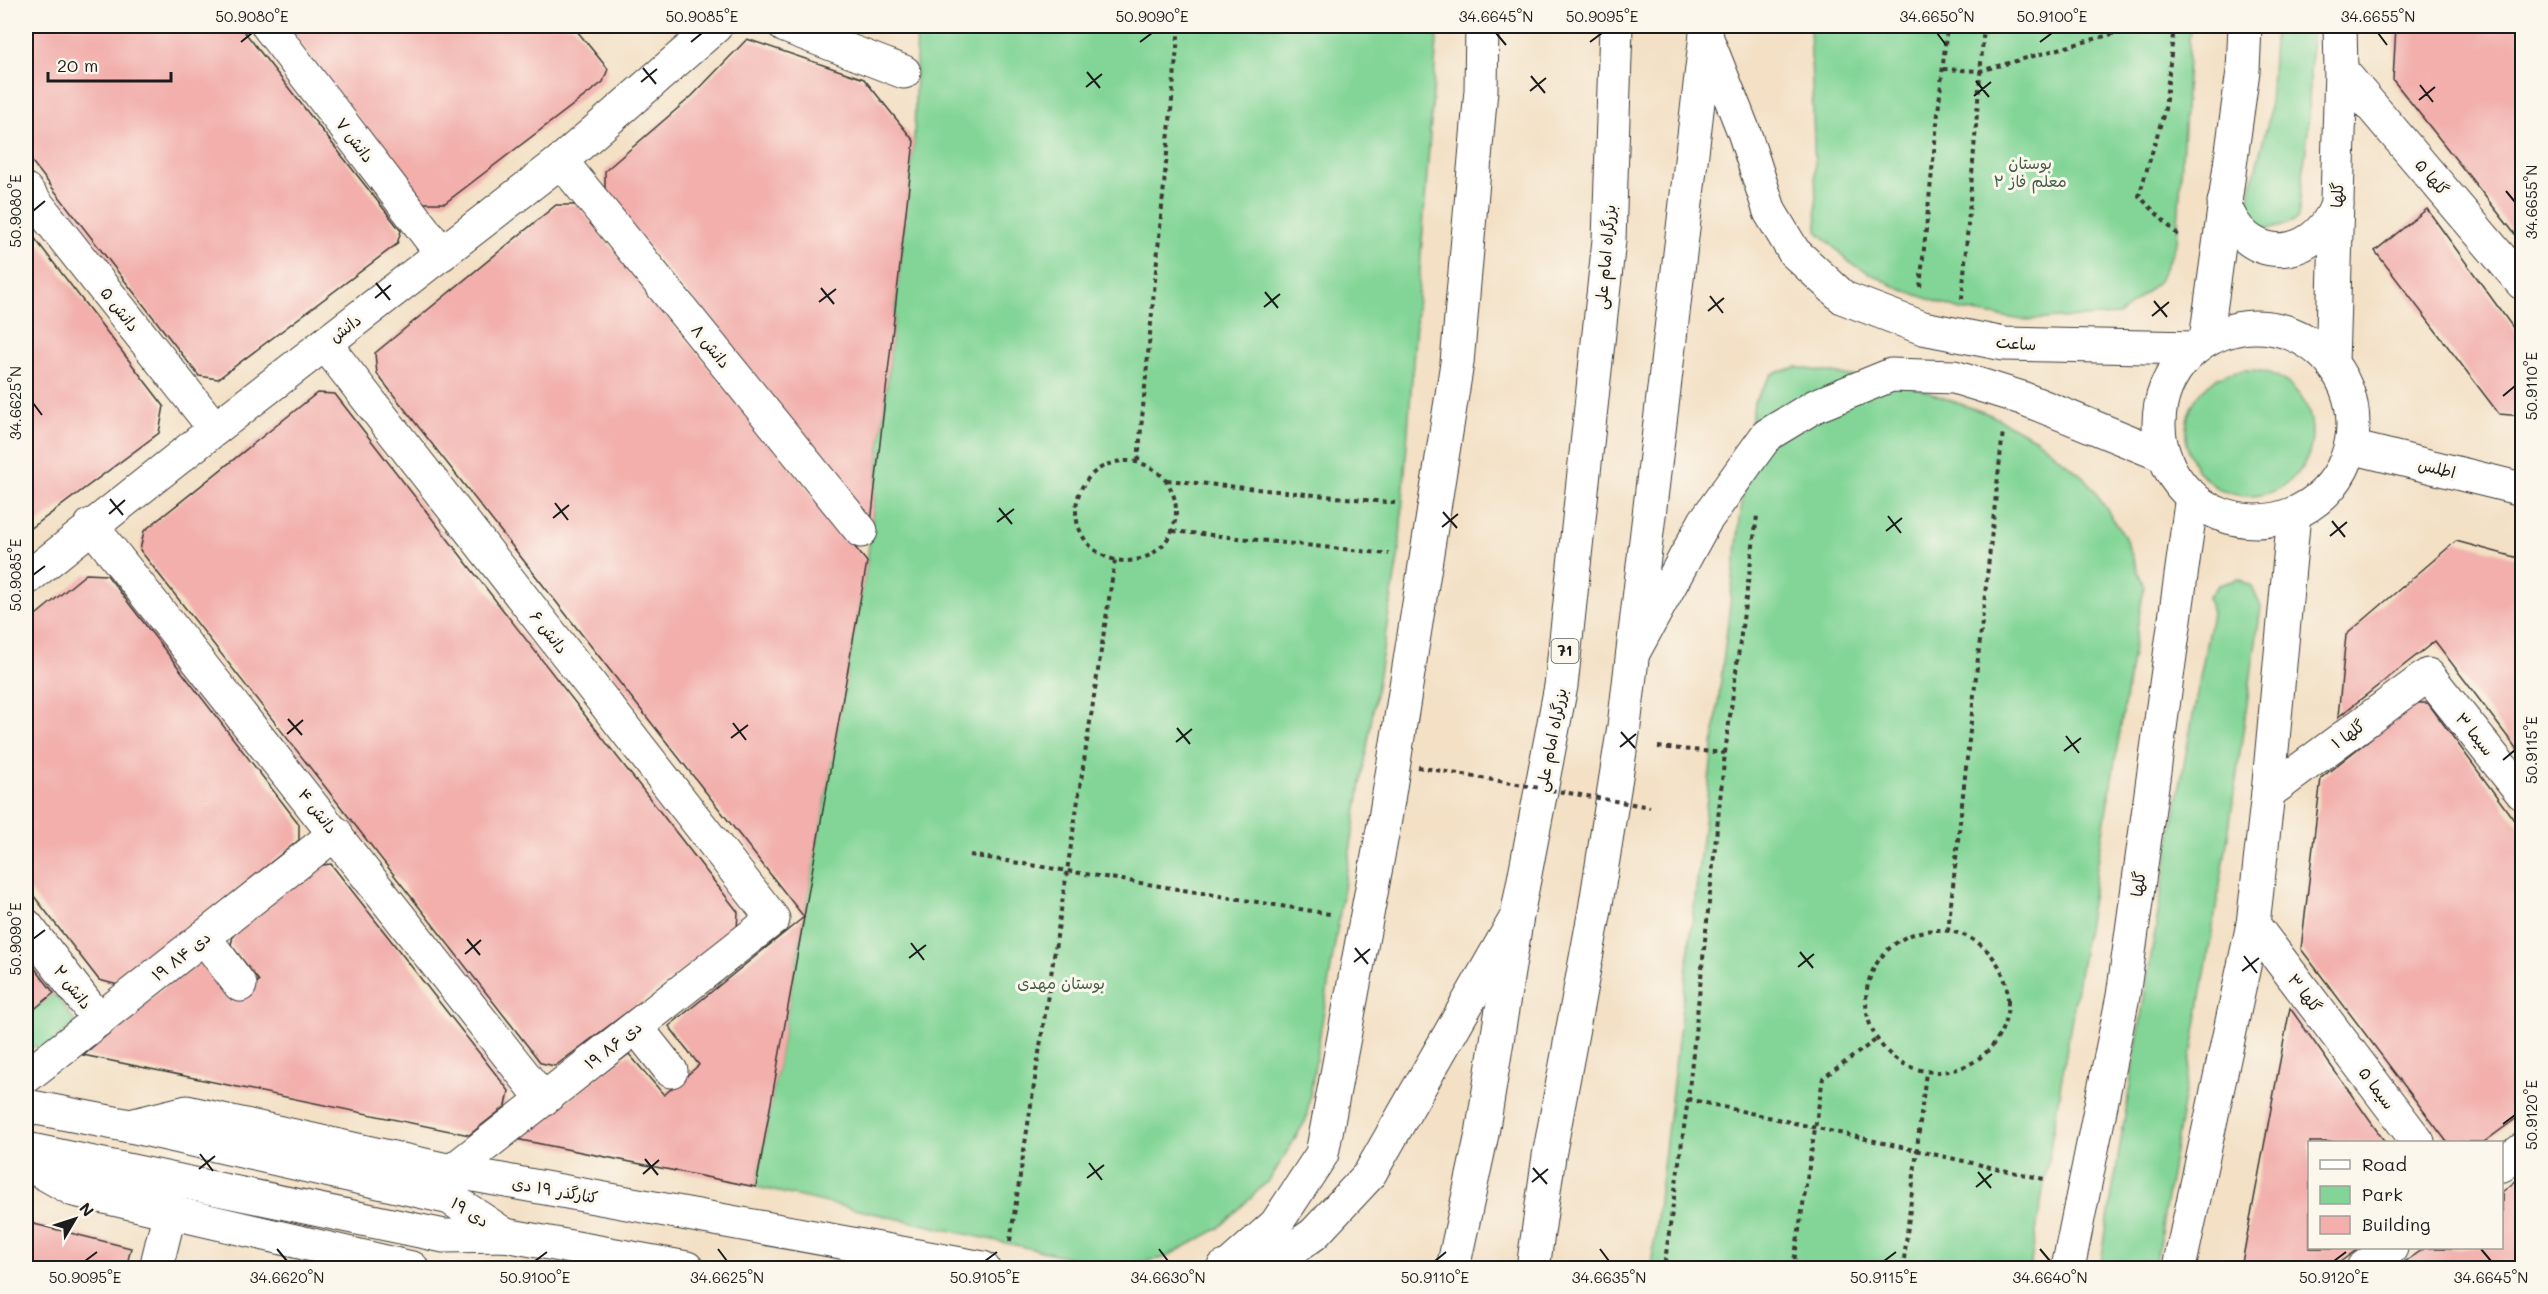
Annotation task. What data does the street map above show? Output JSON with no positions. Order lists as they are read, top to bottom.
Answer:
{
  "streets": {
    "main road": [
      "دانش ۷",
      "گلها ۵",
      "گلها",
      "بزرگراه امام علی",
      "دانش ۵",
      "دانش",
      "ساعت",
      "دانش ۸",
      "اطلس",
      "۶ دانش",
      "71",
      "گلها ۱",
      "سیما ۳",
      "دانش ۴",
      "۱۹ دی ۸۴",
      "۲ دانش",
      "گلها ۳",
      "۱۹ دی ۸۶",
      "سیما ۵",
      "کنارگذر ۱۹ دی",
      "۱۹ دی"
    ]
  },
  "crossings": [
    ["دانش ۷", "دانش"],
    ["گلها ۵", "گلها"],
    ["گلها", "ساعت"],
    ["گلها", "اطلس"],
    ["دانش ۵", "دانش"],
    ["دانش", "دانش ۸"],
    ["دانش", "۶ دانش"],
    ["دانش", "دانش ۴"],
    ["ساعت", "اطلس"],
    ["۶ دانش", "۱۹ دی ۸۶"],
    ["گلها ۱", "سیما ۳"],
    ["دانش ۴", "۱۹ دی ۸۴"],
    ["دانش ۴", "۱۹ دی ۸۶"],
    ["۱۹ دی ۸۴", "۲ دانش"],
    ["گلها ۳", "سیما ۵"],
    ["۱۹ دی ۸۶", "کنارگذر ۱۹ دی"],
    ["کنارگذر ۱۹ دی", "۱۹ دی"]
  ],
  "parks": ["بوستان معلم فاز ۲", "بوستان مهدی"],
  "legend": ["Road", "Park", "Building"],
  "scale_bar": "20 m",
  "north": "top right",
  "coordinates": [
    "50.9080°E",
    "50.9085°E",
    "50.9090°E",
    "34.6645°N",
    "50.9095°E",
    "34.6650°N",
    "50.9100°E",
    "34.6655°N",
    "50.9110°E",
    "34.6625°N",
    "50.9115°E",
    "50.9120°E",
    "34.6620°N",
    "50.9105°E",
    "34.6630°N",
    "34.6635°N",
    "34.6640°N"
  ]
}
